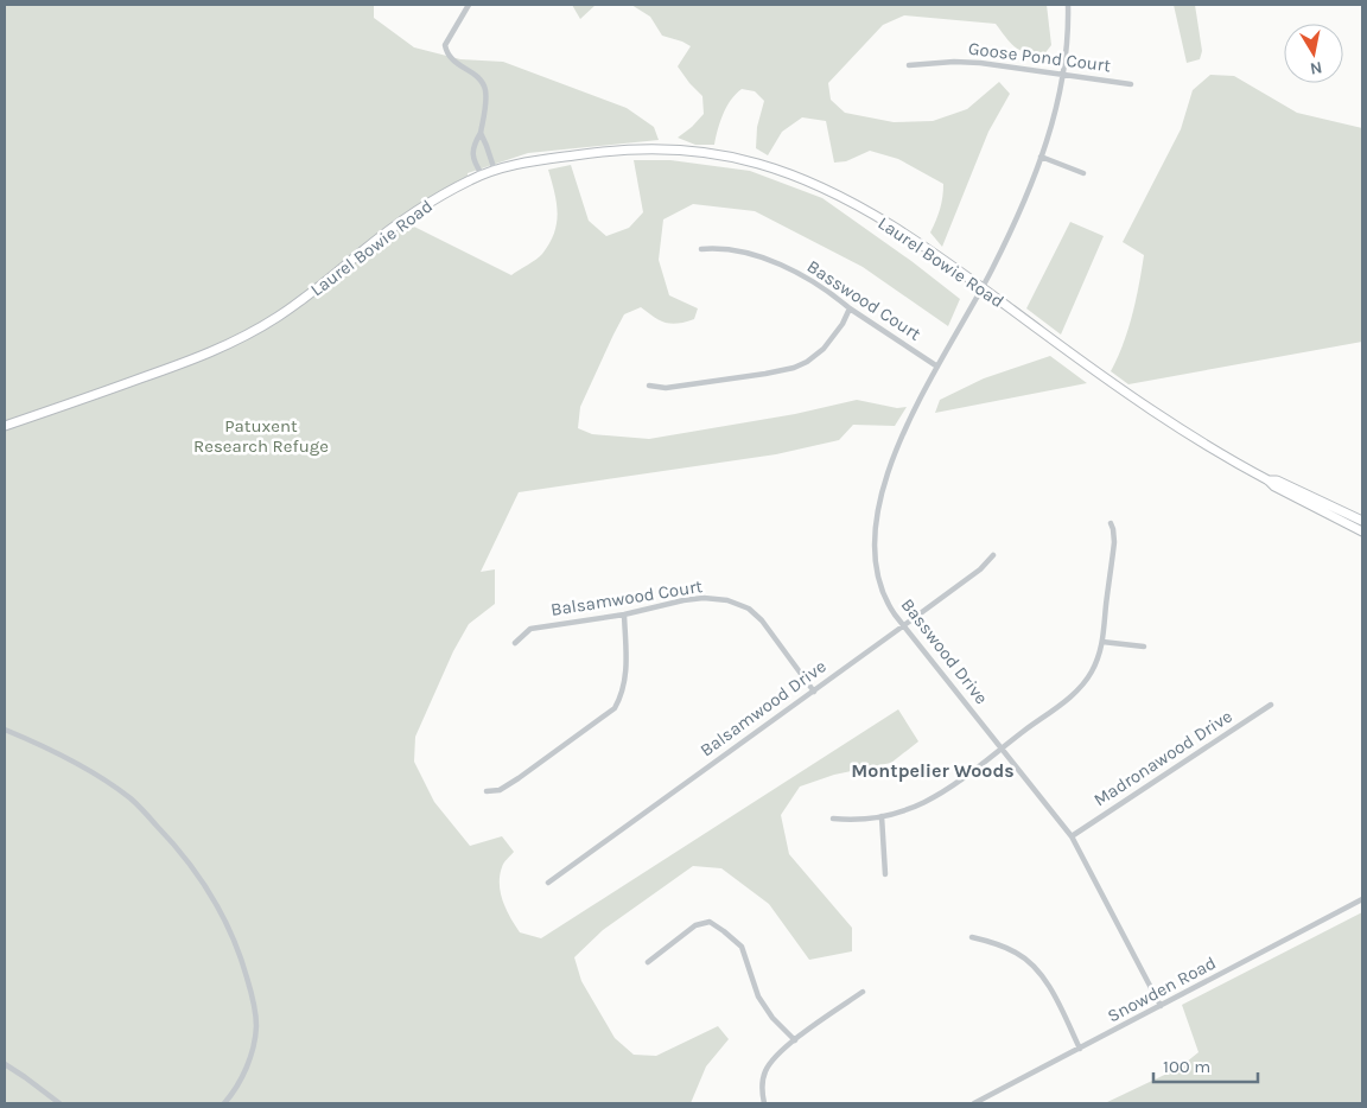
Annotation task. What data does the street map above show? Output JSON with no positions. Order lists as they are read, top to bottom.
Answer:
{
  "streets": {
    "main road": ["Laurel Bowie Road"],
    "street": [
      "Goose Pond Court",
      "Basswood Court",
      "Balsamwood Court",
      "Basswood Drive",
      "Balsamwood Drive",
      "Madronawood Drive",
      "Snowden Road"
    ]
  },
  "crossings": [
    ["Goose Pond Court", "Basswood Drive"],
    ["Laurel Bowie Road", "Basswood Drive"],
    ["Basswood Court", "Basswood Drive"],
    ["Balsamwood Court", "Balsamwood Drive"],
    ["Basswood Drive", "Balsamwood Drive"],
    ["Basswood Drive", "Madronawood Drive"],
    ["Basswood Drive", "Snowden Road"]
  ],
  "districts": ["Montpelier Woods"],
  "parks": ["Patuxent Research Refuge"],
  "scale_bar": "100 m",
  "north": "bottom"
}
